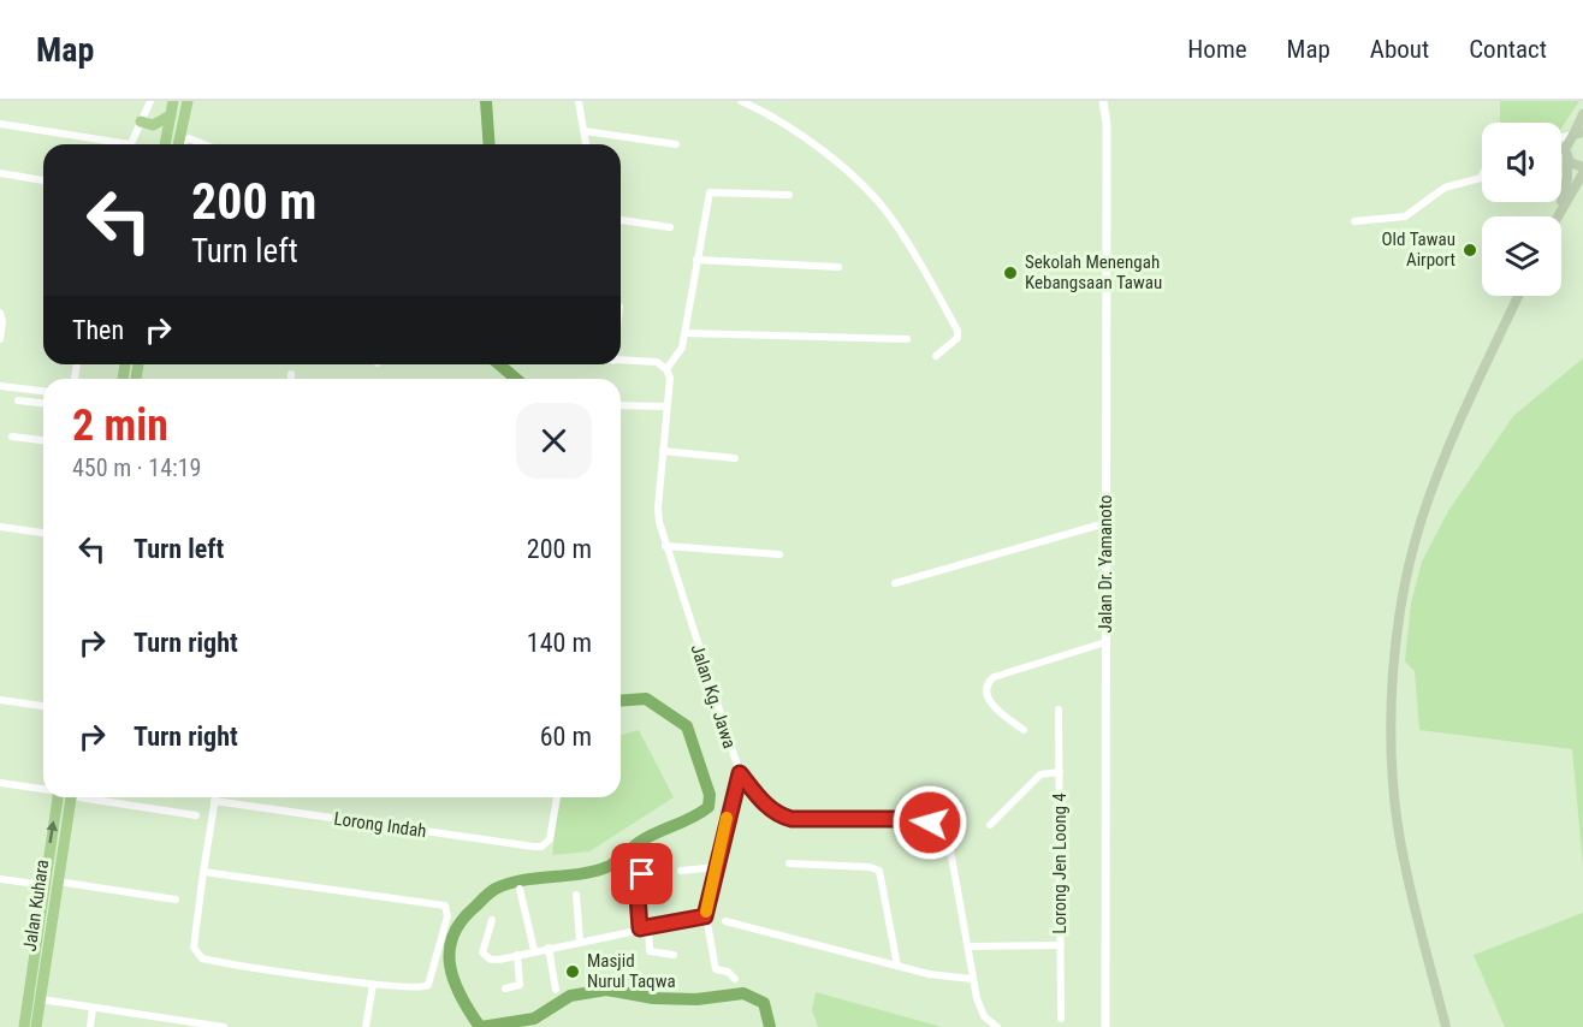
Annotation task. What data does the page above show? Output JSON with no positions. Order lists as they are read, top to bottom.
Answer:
{
  "streets": {
    "main road": ["Jalan Kuhara"],
    "street": [
      "Jalan Dr. Yamanoto",
      "Jalan Kg. Jawa",
      "Lorong Indah",
      "Lorong Jen Loong 4"
    ]
  },
  "places": ["Old Tawau Airport", "Sekolah Menengah Kebangsaan Tawau", "Masjid Nurul Taqwa"],
  "page": {
    "header": "Map",
    "nav": [
      "Home",
      "Map",
      "About",
      "Contact"
    ],
    "turn": ["200 m", "Turn left"],
    "then": "Then",
    "heading": ["2 min", "450 m · 14:19"],
    "list": [
      {
        "name": "Turn left",
        "value": "200 m"
      },
      {
        "name": "Turn right",
        "value": "140 m"
      },
      {
        "name": "Turn right",
        "value": "60 m"
      }
    ]
  }
}
